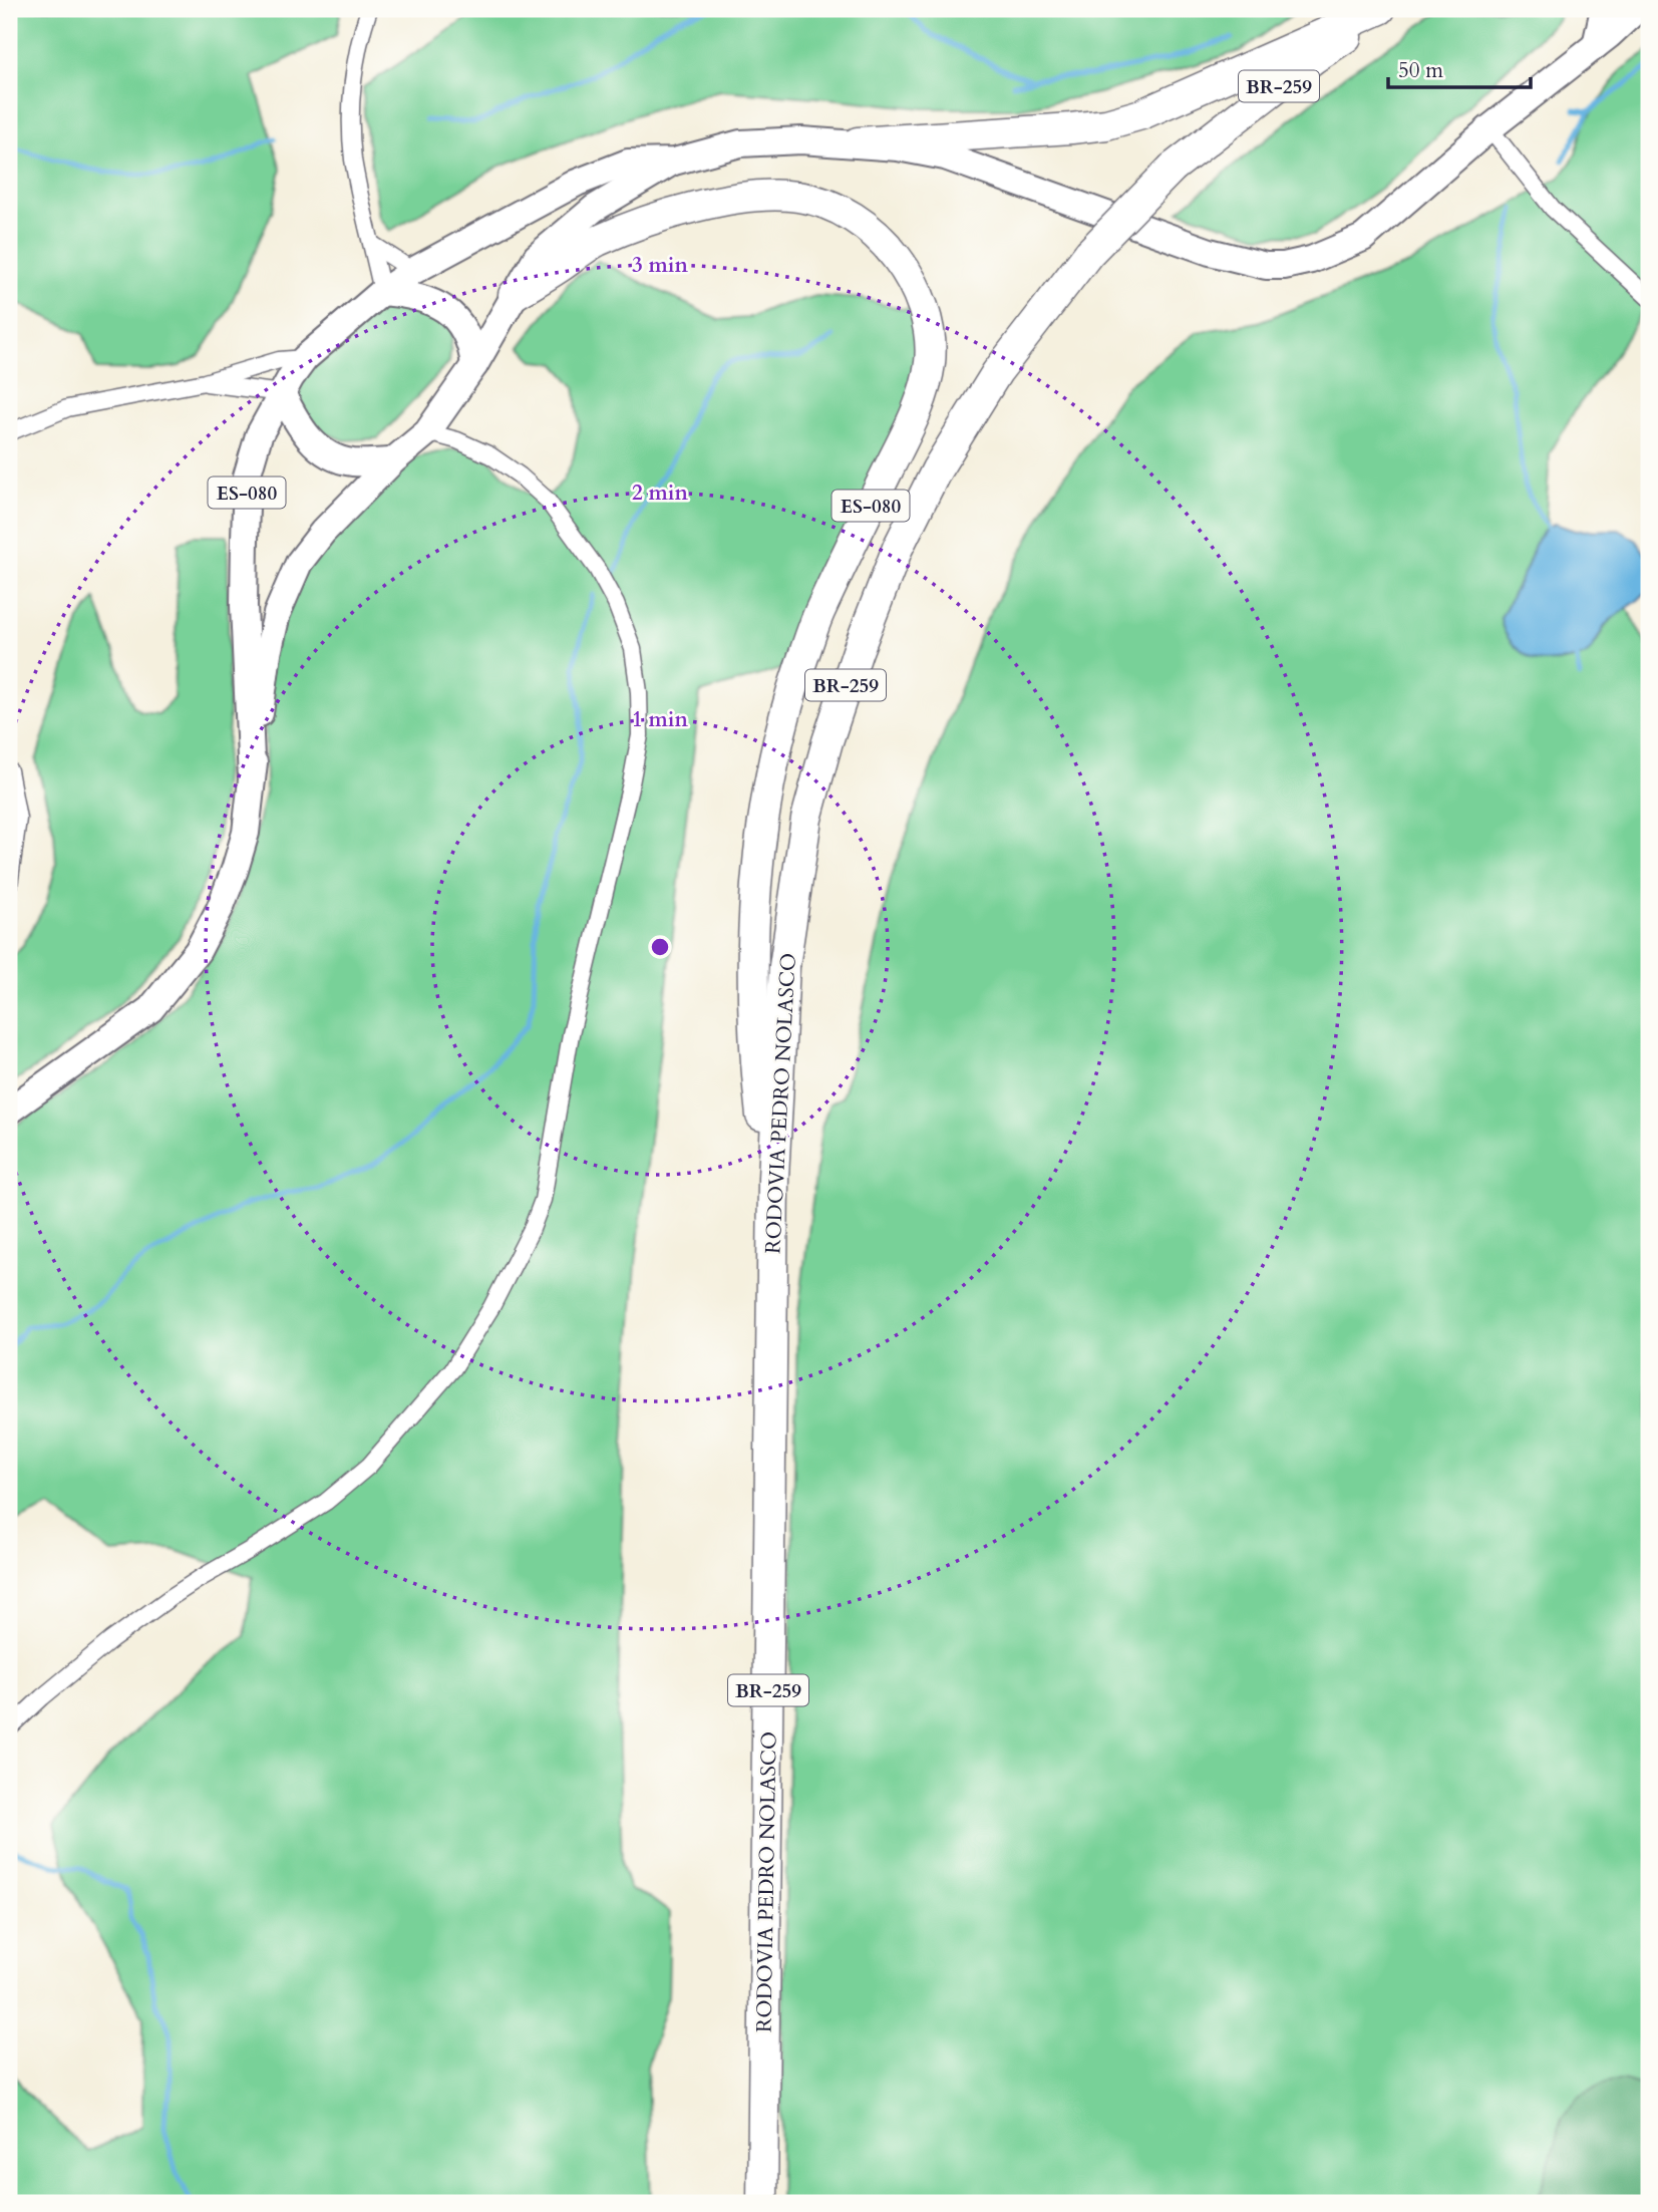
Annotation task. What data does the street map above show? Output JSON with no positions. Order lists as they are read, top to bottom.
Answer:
{
  "streets": {
    "highway": ["BR-259", "ES-080", "RODOVIA PEDRO NOLASCO"]
  },
  "crossings": [
    ["ES-080", "RODOVIA PEDRO NOLASCO"]
  ],
  "scale_bar": "50 m",
  "rings": ["3 min", "2 min", "1 min"]
}
